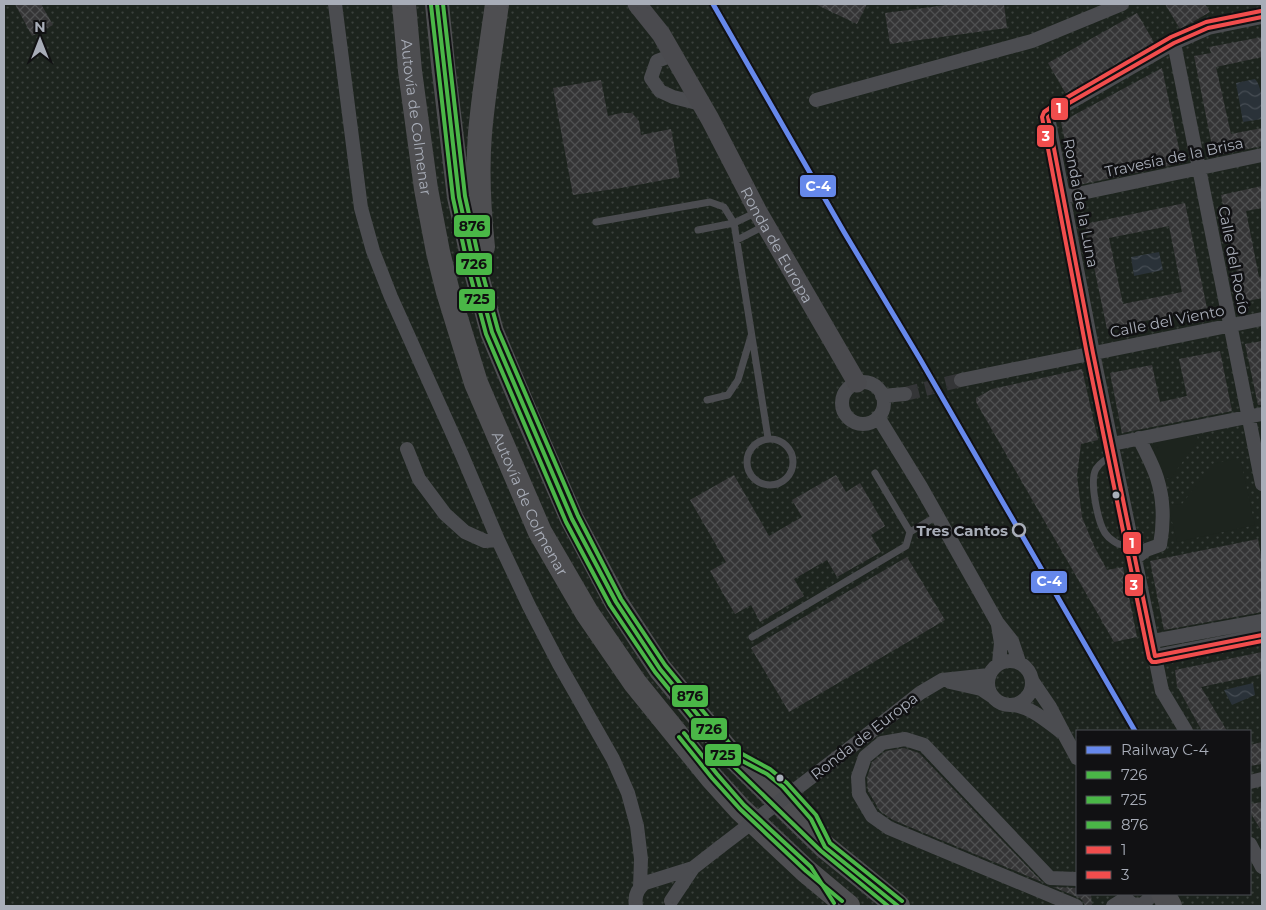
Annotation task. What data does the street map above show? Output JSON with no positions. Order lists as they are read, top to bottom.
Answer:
{
  "streets": {
    "highway": ["Autovía de Colmenar"],
    "street": [
      "Travesía de la Brisa",
      "Ronda de la Luna",
      "Ronda de Europa",
      "Calle del Rocío",
      "Calle del Viento"
    ]
  },
  "crossings": [
    ["Travesía de la Brisa", "Ronda de la Luna"],
    ["Travesía de la Brisa", "Calle del Rocío"],
    ["Ronda de la Luna", "Calle del Rocío"],
    ["Ronda de la Luna", "Calle del Viento"],
    ["Calle del Rocío", "Calle del Viento"]
  ],
  "places": ["Tres Cantos"],
  "lines": [
    "rail line C-4",
    "transit line 726",
    "transit line 876",
    "transit line 725",
    "transit line 3",
    "transit line 1"
  ],
  "legend": [
    "Railway C-4",
    "726",
    "725",
    "876",
    "1",
    "3"
  ],
  "north": "top"
}
